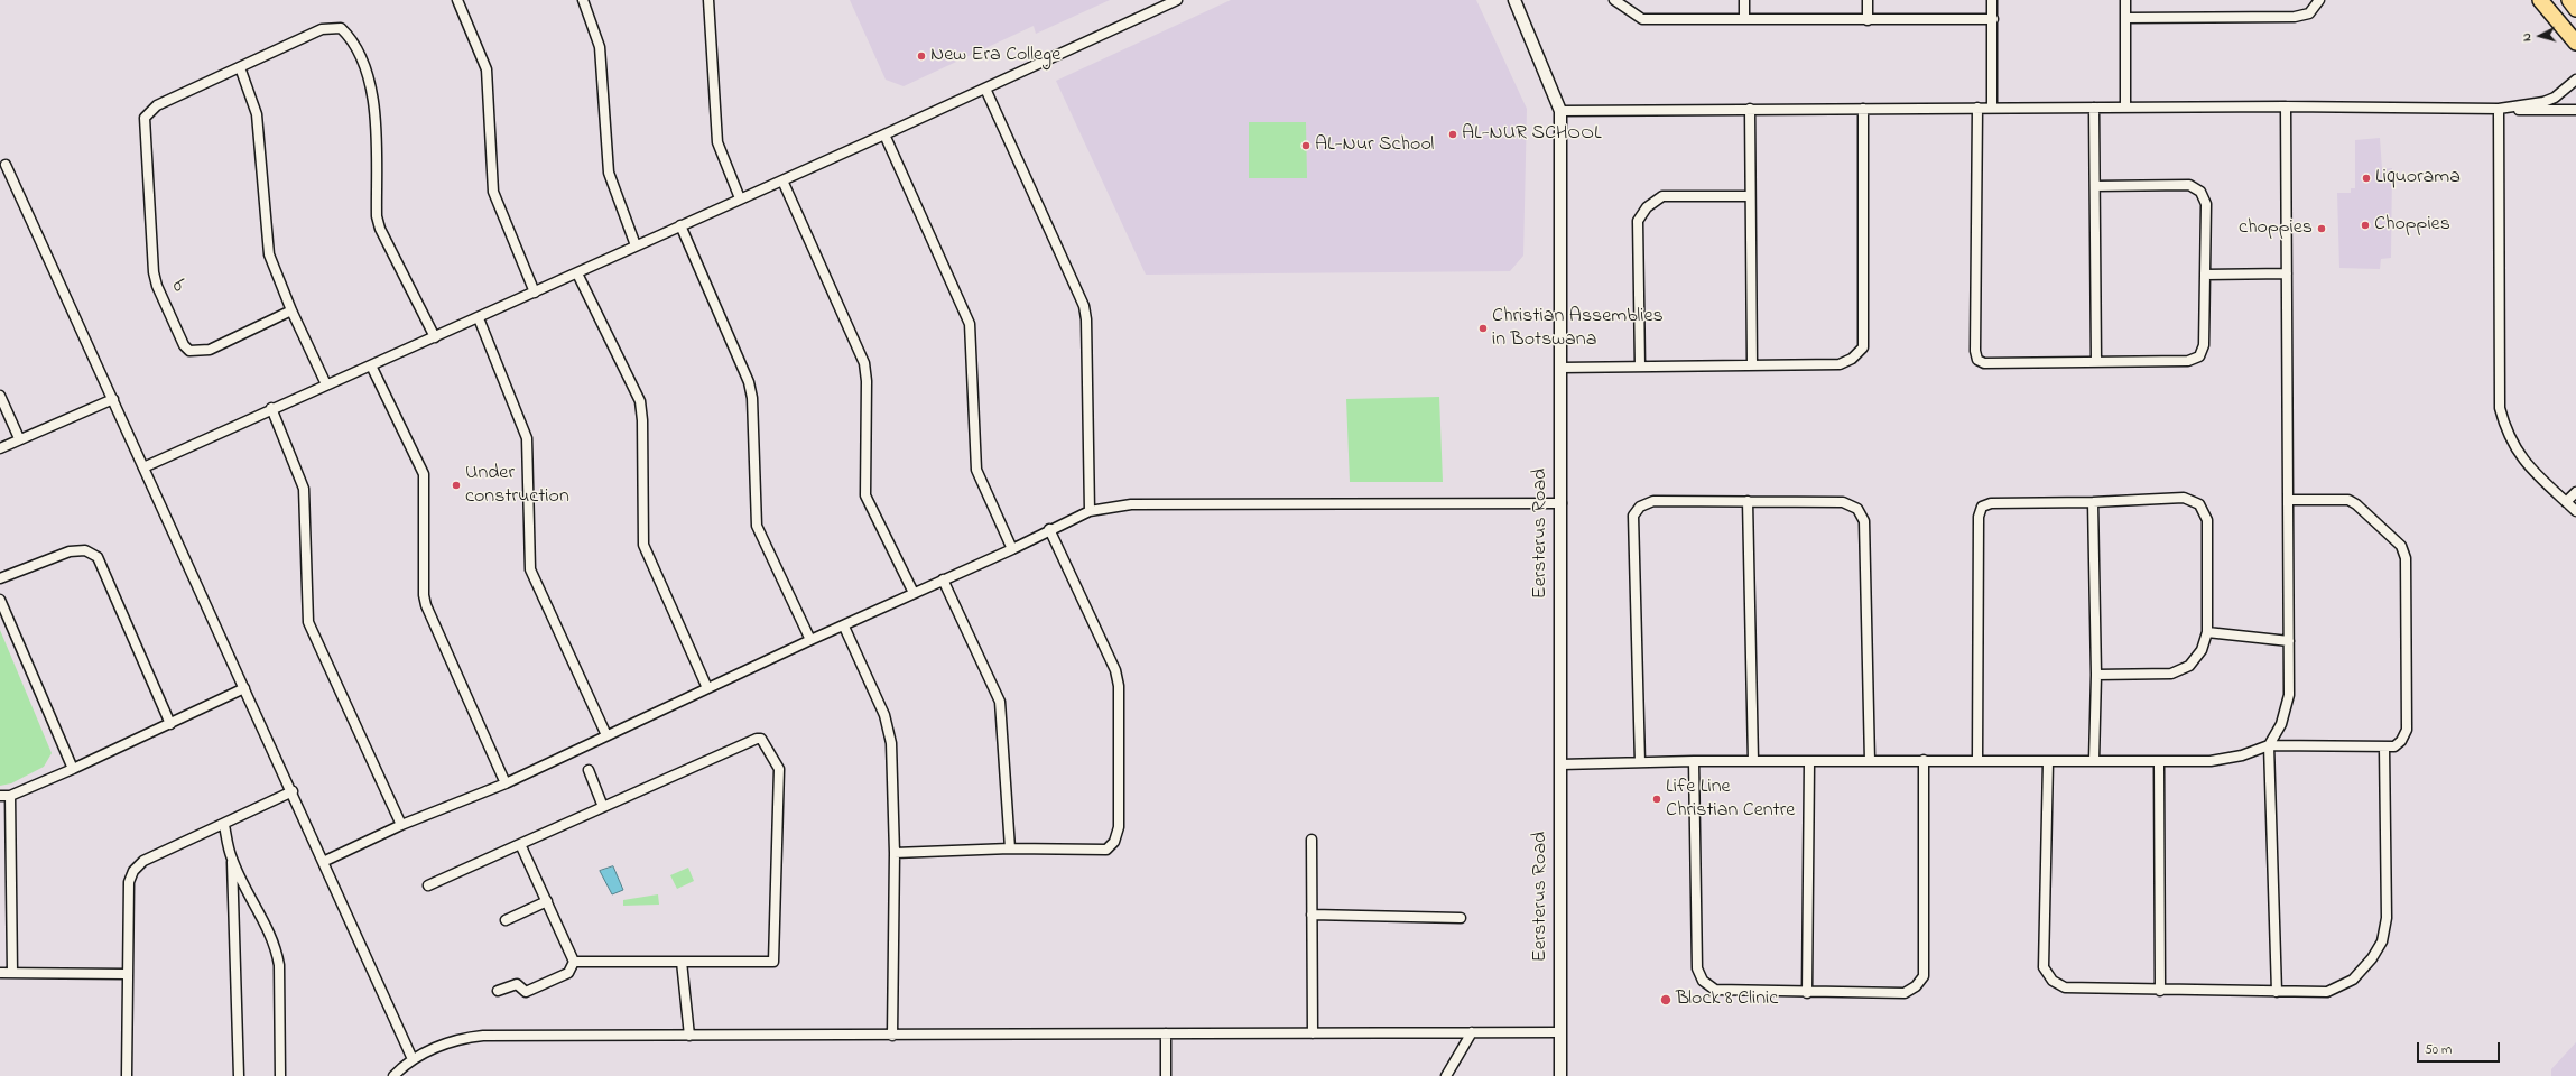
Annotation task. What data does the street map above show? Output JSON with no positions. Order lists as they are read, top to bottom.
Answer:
{
  "streets": {
    "street": ["b", "Eersterus Road"]
  },
  "places": [
    "New Era College",
    "AL-NUR SCHOOL",
    "AL-Nur School",
    "Liquorama",
    "Choppies",
    "choppies",
    "Christian Assemblies in Botswana",
    "Under construction",
    "Life Line Christian Centre",
    "Block 8 Clinic"
  ],
  "scale_bar": "50 m",
  "north": "left"
}
